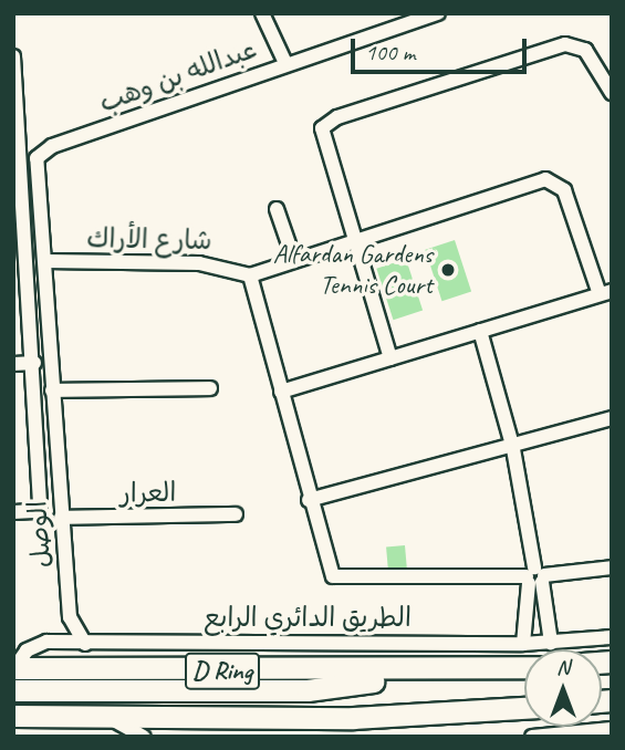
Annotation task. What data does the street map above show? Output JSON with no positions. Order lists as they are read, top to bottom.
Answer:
{
  "streets": {
    "main road": ["الطريق الدائري الرابع", "D Ring"],
    "street": [
      "عبدالله بن وهب",
      "شارع الأراك",
      "العرار",
      "الوصل"
    ]
  },
  "crossings": [
    ["عبدالله بن وهب", "شارع الأراك"],
    ["عبدالله بن وهب", "الوصل"],
    ["شارع الأراك", "الوصل"],
    ["العرار", "الوصل"],
    ["الوصل", "الطريق الدائري الرابع"]
  ],
  "places": ["Alfardan Gardens Tennis Court"],
  "scale_bar": "100 m",
  "north": "top"
}
